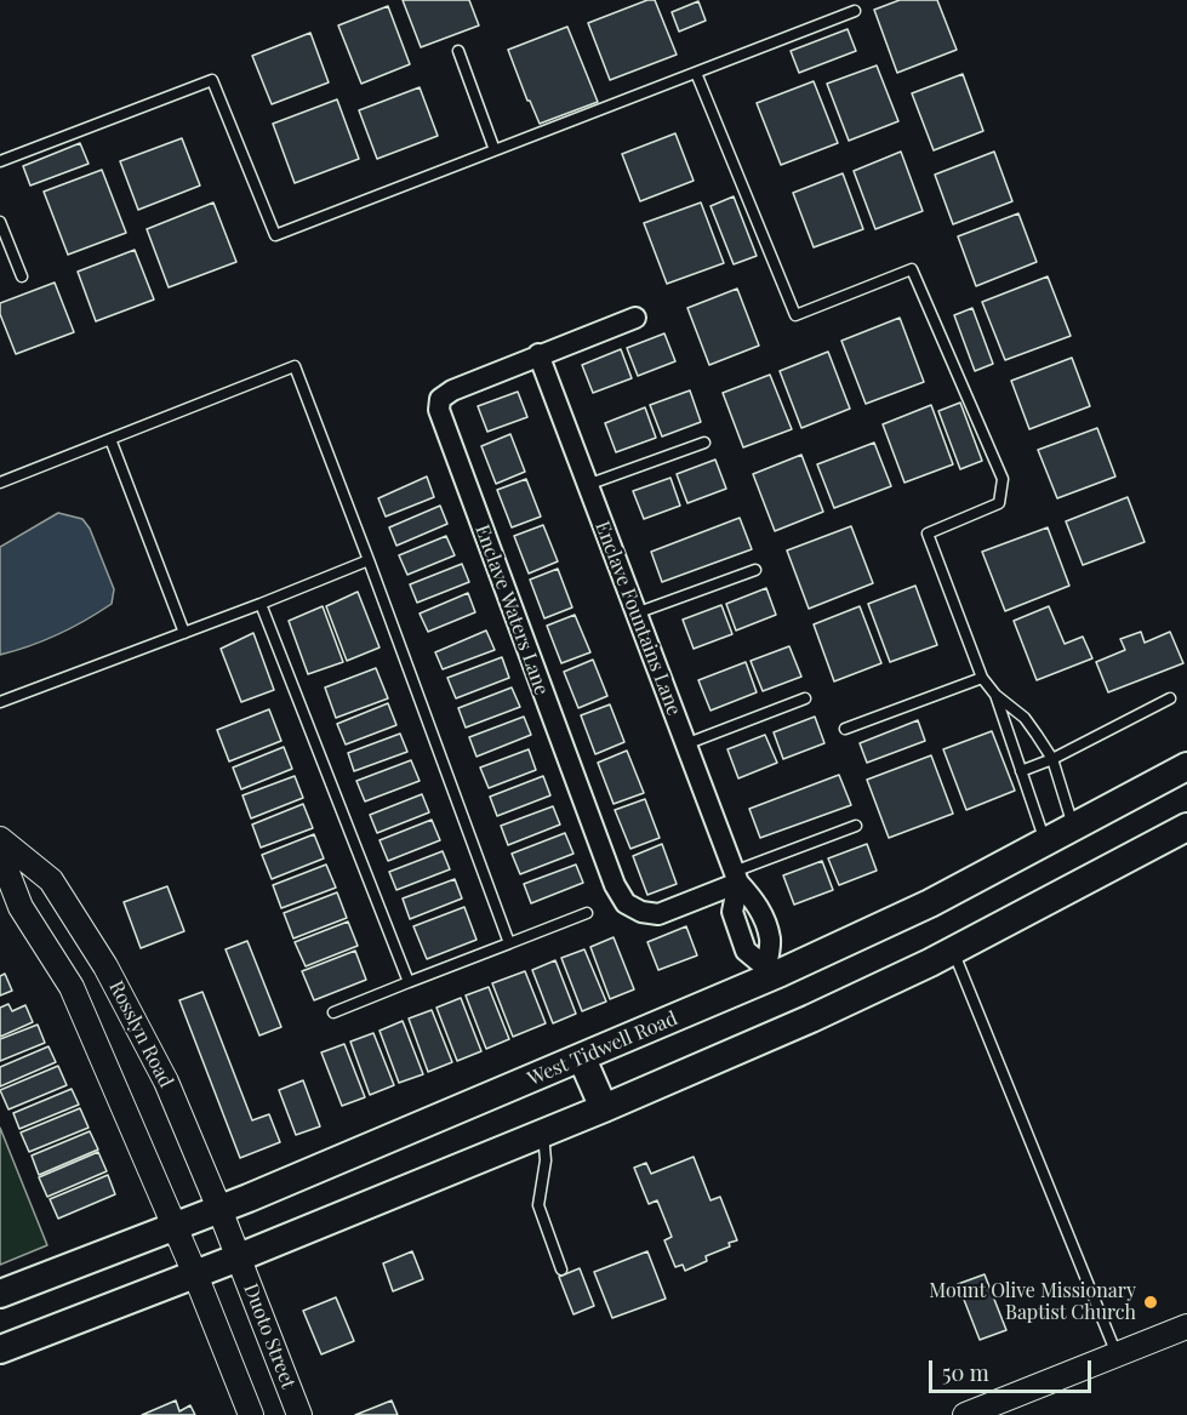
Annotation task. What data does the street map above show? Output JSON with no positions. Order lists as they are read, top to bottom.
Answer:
{
  "streets": {
    "main road": ["West Tidwell Road"],
    "street": [
      "Enclave Waters Lane",
      "Enclave Fountains Lane",
      "Rosslyn Road",
      "Duoto Street"
    ]
  },
  "crossings": [
    ["Enclave Waters Lane", "Enclave Fountains Lane"],
    ["Enclave Fountains Lane", "West Tidwell Road"],
    ["Rosslyn Road", "West Tidwell Road"],
    ["Rosslyn Road", "Duoto Street"]
  ],
  "places": ["Mount Olive Missionary Baptist Church"],
  "scale_bar": "50 m"
}
